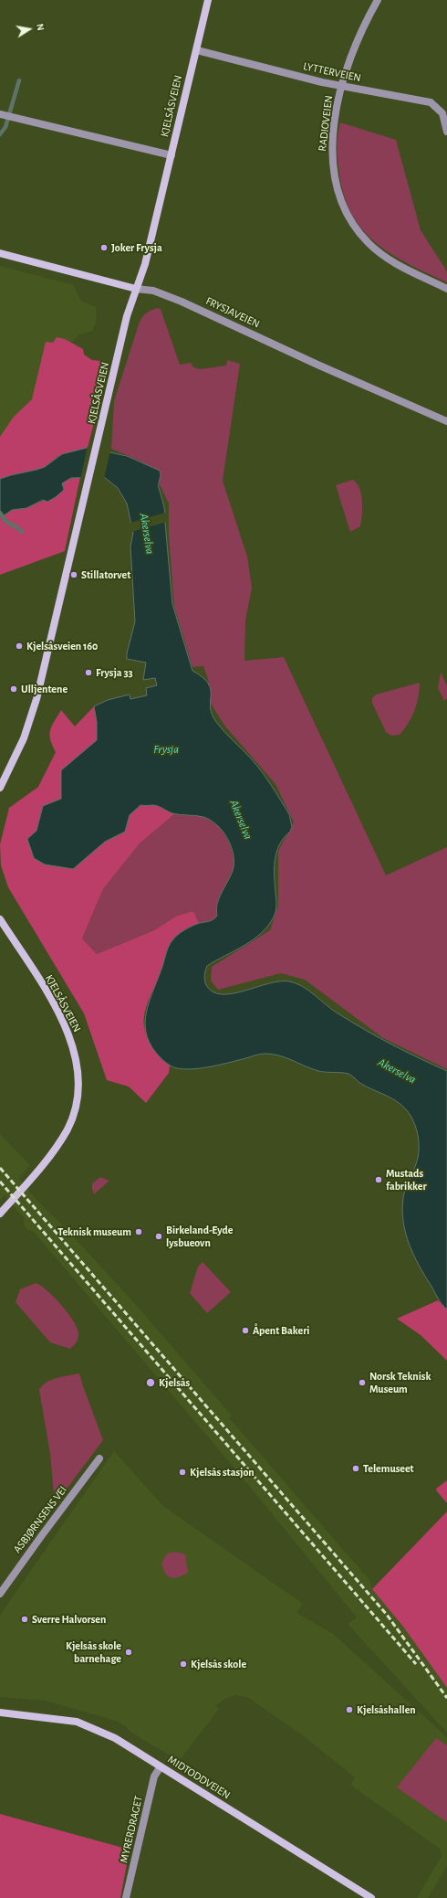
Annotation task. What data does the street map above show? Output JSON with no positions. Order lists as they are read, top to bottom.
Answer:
{
  "streets": {
    "main road": ["KJELSÅSVEIEN", "FRYSJAVEIEN", "MIDTODDVEIEN"],
    "street": [
      "LYTTERVEIEN",
      "RADIOVEIEN",
      "ASBJØRNSENS VEI",
      "MYRERDRAGET"
    ]
  },
  "crossings": [
    ["LYTTERVEIEN", "KJELSÅSVEIEN"],
    ["LYTTERVEIEN", "RADIOVEIEN"],
    ["KJELSÅSVEIEN", "FRYSJAVEIEN"],
    ["MIDTODDVEIEN", "MYRERDRAGET"]
  ],
  "water": ["Akerselva", "Frysja"],
  "places": [
    "Joker Frysja",
    "Stillatorvet",
    "Kjelsåsveien 160",
    "Frysja 33",
    "Ulljentene",
    "Mustads fabrikker",
    "Teknisk museum",
    "Birkeland-Eyde lysbueovn",
    "Åpent Bakeri",
    "Kjelsås",
    "Norsk Teknisk Museum",
    "Telemuseet",
    "Kjelsås stasjon",
    "Sverre Halvorsen",
    "Kjelsås skole barnehage",
    "Kjelsås skole",
    "Kjelsåshallen"
  ],
  "north": "right"
}
